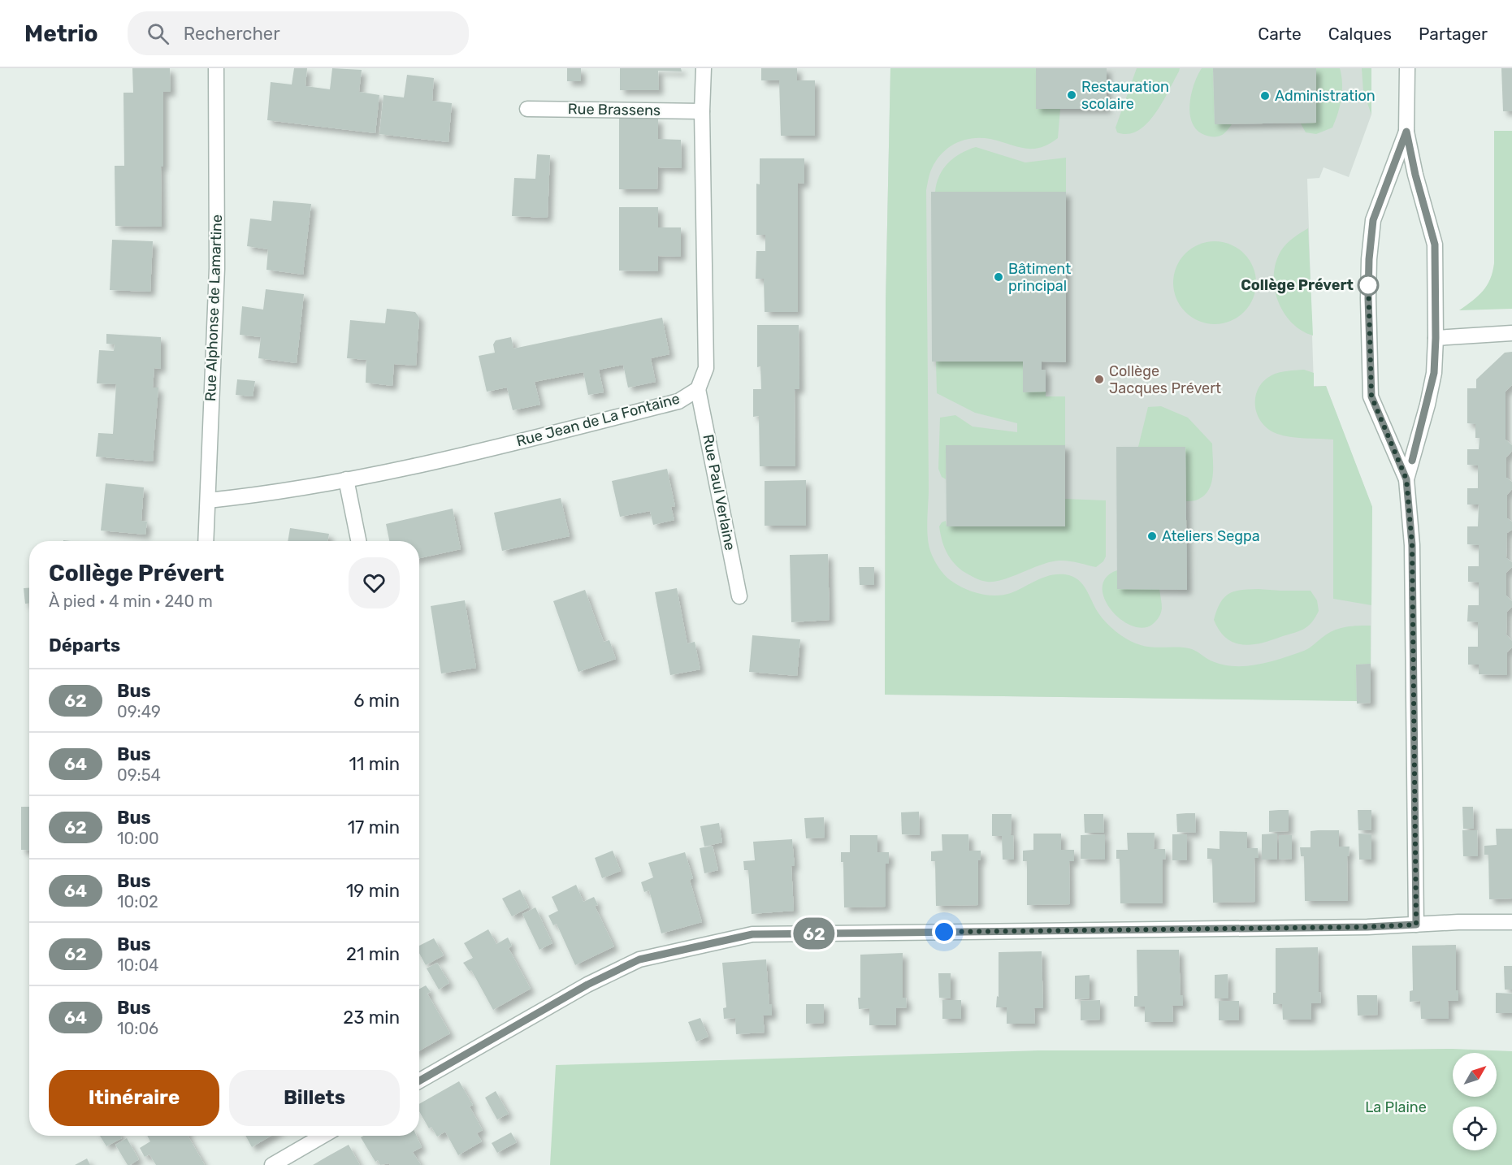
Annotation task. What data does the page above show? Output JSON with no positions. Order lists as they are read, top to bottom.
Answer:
{
  "streets": {
    "street": [
      "Rue Brassens",
      "Rue Alphonse de Lamartine",
      "Rue Jean de La Fontaine",
      "Rue Paul Verlaine"
    ]
  },
  "crossings": [
    ["Rue Brassens", "Rue Jean de La Fontaine"],
    ["Rue Alphonse de Lamartine", "Rue Jean de La Fontaine"],
    ["Rue Jean de La Fontaine", "Rue Paul Verlaine"]
  ],
  "parks": ["La Plaine"],
  "places": [
    "Restauration scolaire",
    "Administration",
    "Bâtiment principal",
    "Collège Prévert",
    "Collège Jacques Prévert",
    "Ateliers Segpa"
  ],
  "lines": ["bus line 62"],
  "north": "top right",
  "page": {
    "header": "Metrio",
    "search": "Rechercher",
    "nav": ["Carte", "Calques", "Partager"],
    "on_map": "62",
    "heading": [
      ["Collège Prévert", "À pied · 4 min · 240 m"],
      "Départs"
    ],
    "list": [
      {
        "mark": "62",
        "name": "Bus",
        "note": "09:49",
        "value": "6 min"
      },
      {
        "mark": "64",
        "name": "Bus",
        "note": "09:54",
        "value": "11 min"
      },
      {
        "mark": "62",
        "name": "Bus",
        "note": "10:00",
        "value": "17 min"
      },
      {
        "mark": "64",
        "name": "Bus",
        "note": "10:02",
        "value": "19 min"
      },
      {
        "mark": "62",
        "name": "Bus",
        "note": "10:04",
        "value": "21 min"
      },
      {
        "mark": "64",
        "name": "Bus",
        "note": "10:06",
        "value": "23 min"
      }
    ],
    "buttons": ["Itinéraire", "Billets"]
  }
}
